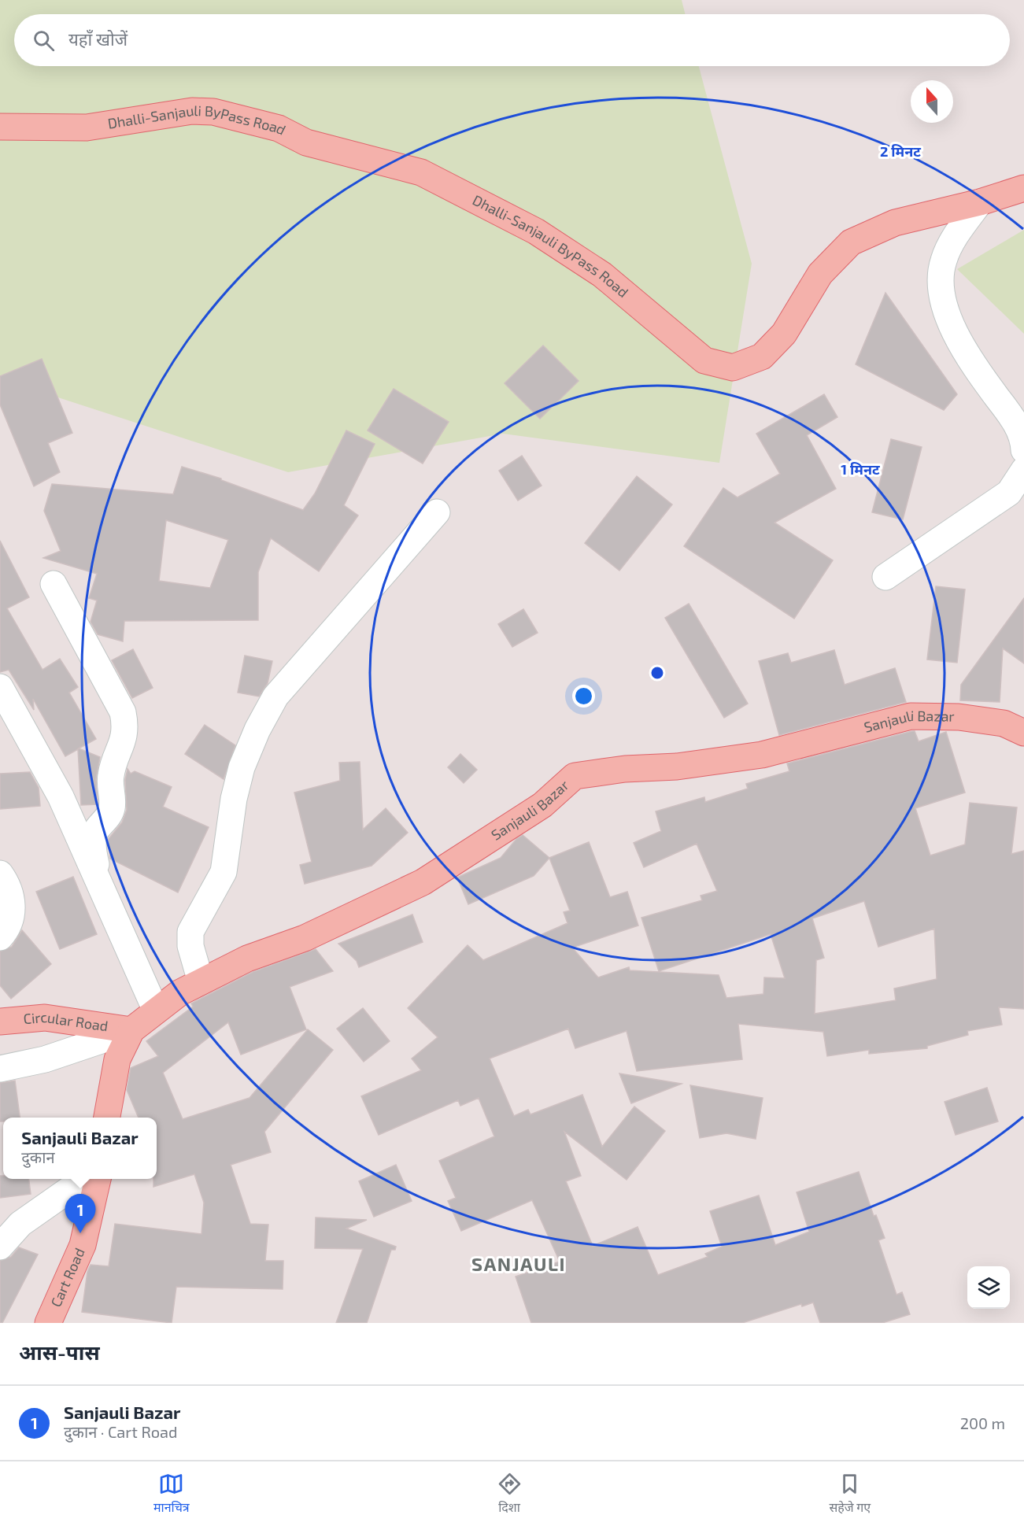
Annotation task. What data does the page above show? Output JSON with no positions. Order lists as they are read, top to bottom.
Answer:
{
  "streets": {
    "main road": [
      "Dhalli-Sanjauli ByPass Road",
      "Sanjauli Bazar",
      "Circular Road",
      "Cart Road"
    ]
  },
  "crossings": [
    ["Sanjauli Bazar", "Circular Road"]
  ],
  "districts": ["SANJAULI"],
  "north": "top",
  "page": {
    "search": "यहाँ खोजें",
    "popup": ["Sanjauli Bazar", "दुकान"],
    "pins": "1",
    "heading": "आस-पास",
    "list": [
      {
        "mark": "1",
        "name": "Sanjauli Bazar",
        "note": "दुकान · Cart Road",
        "value": "200 m"
      }
    ],
    "nav": ["मानचित्र", "दिशा", "सहेजे गए"]
  },
  "rings": ["2 मिनट", "1 मिनट"]
}
